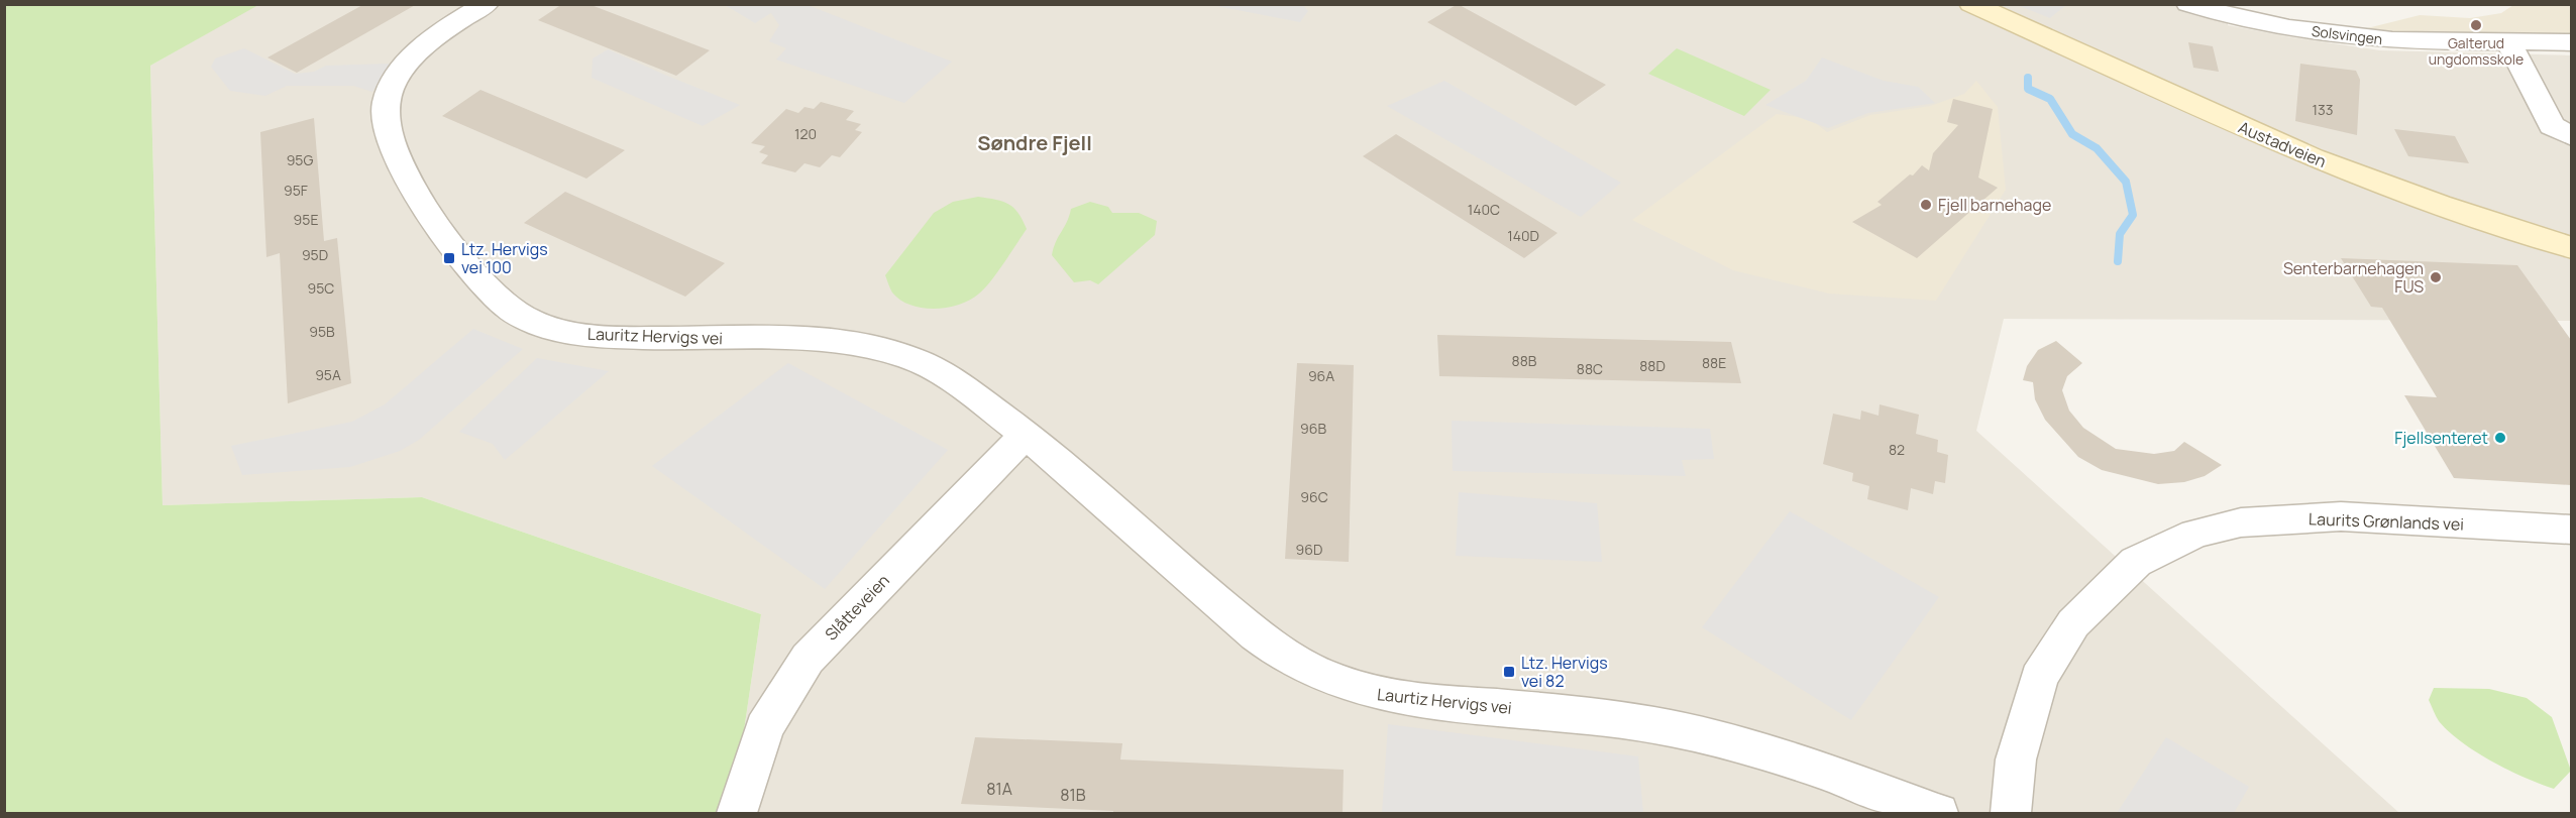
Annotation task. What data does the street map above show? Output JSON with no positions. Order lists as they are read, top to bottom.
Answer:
{
  "streets": {
    "main road": ["Austadveien"],
    "street": [
      "Solsvingen",
      "Lauritz Hervigs vei",
      "Laurits Grønlands vei",
      "Slåtteveien",
      "Laurtiz Hervigs vei"
    ]
  },
  "crossings": [
    ["Lauritz Hervigs vei", "Slåtteveien"],
    ["Lauritz Hervigs vei", "Laurtiz Hervigs vei"],
    ["Slåtteveien", "Laurtiz Hervigs vei"]
  ],
  "districts": ["Søndre Fjell"],
  "places": {
    "other": [
      "Galterud ungdomsskole",
      "Fjell barnehage",
      "Senterbarnehagen FUS",
      "Fjellsenteret"
    ],
    "transit": ["Ltz. Hervigs vei 100", "Ltz. Hervigs vei 82"]
  },
  "house_numbers": [
    "133",
    "120",
    "95G",
    "95F",
    "140C",
    "95E",
    "140D",
    "95D",
    "95C",
    "95B",
    "88B",
    "88E",
    "88D",
    "88C",
    "95A",
    "96A",
    "96B",
    "82",
    "96C",
    "96D",
    "81A",
    "81B"
  ]
}
